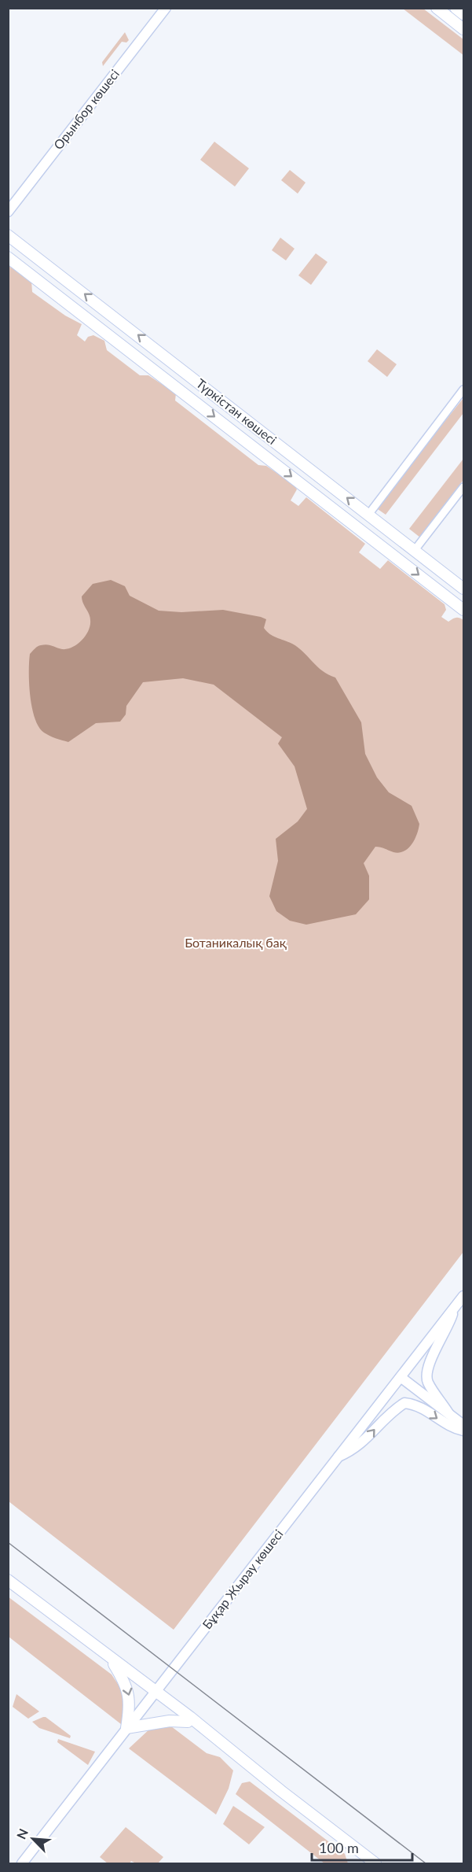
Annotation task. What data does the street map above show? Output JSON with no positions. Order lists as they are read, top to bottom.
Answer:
{
  "streets": {
    "main road": ["Түркістан көшесі"],
    "street": ["Орынбор көшесі", "Бұқар Жырау көшесі"]
  },
  "parks": ["Ботаникалық бақ"],
  "scale_bar": "100 m",
  "north": "top left"
}
